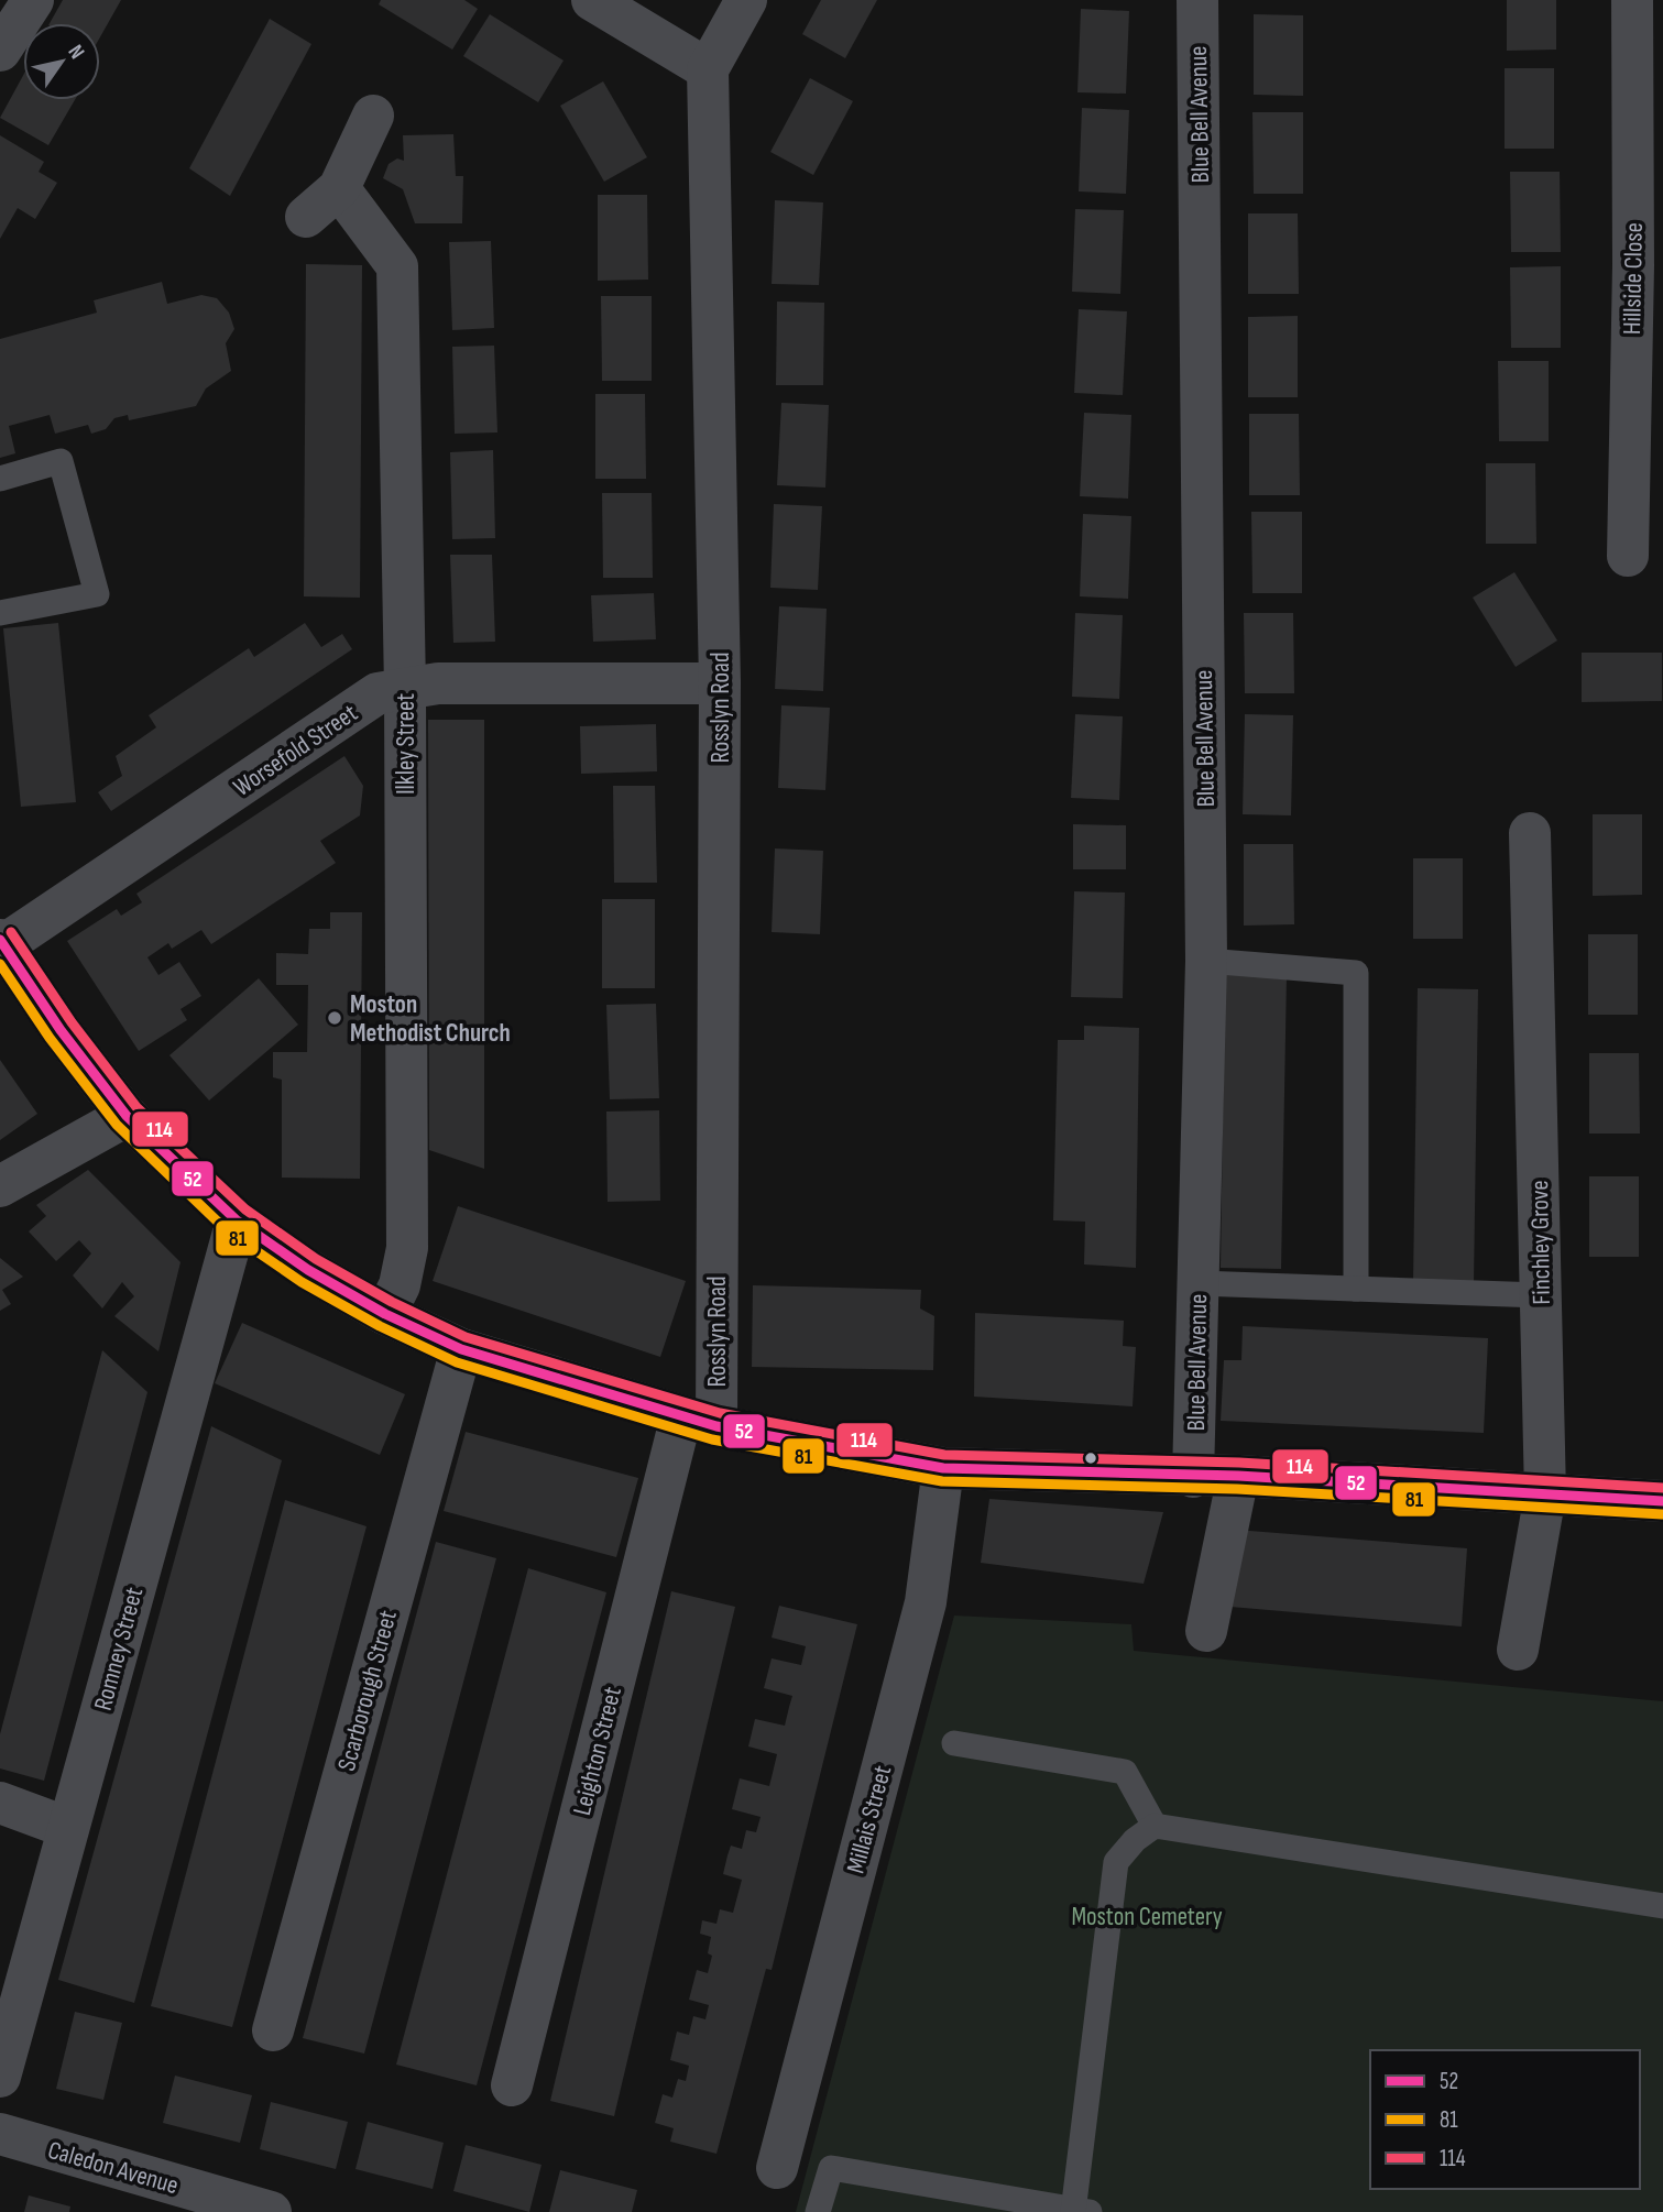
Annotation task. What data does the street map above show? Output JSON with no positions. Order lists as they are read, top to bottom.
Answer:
{
  "streets": {
    "street": [
      "Blue Bell Avenue",
      "Hillside Close",
      "Rosslyn Road",
      "Ilkley Street",
      "Worsefold Street",
      "Finchley Grove",
      "Romney Street",
      "Scarborough Street",
      "Leighton Street",
      "Millais Street",
      "Caledon Avenue"
    ]
  },
  "crossings": [
    ["Rosslyn Road", "Worsefold Street"],
    ["Rosslyn Road", "Leighton Street"],
    ["Ilkley Street", "Worsefold Street"]
  ],
  "parks": ["Moston Cemetery"],
  "places": ["Moston Methodist Church"],
  "lines": ["transit line 114", "transit line 52", "transit line 81"],
  "legend": ["52", "81", "114"],
  "north": "top right"
}
